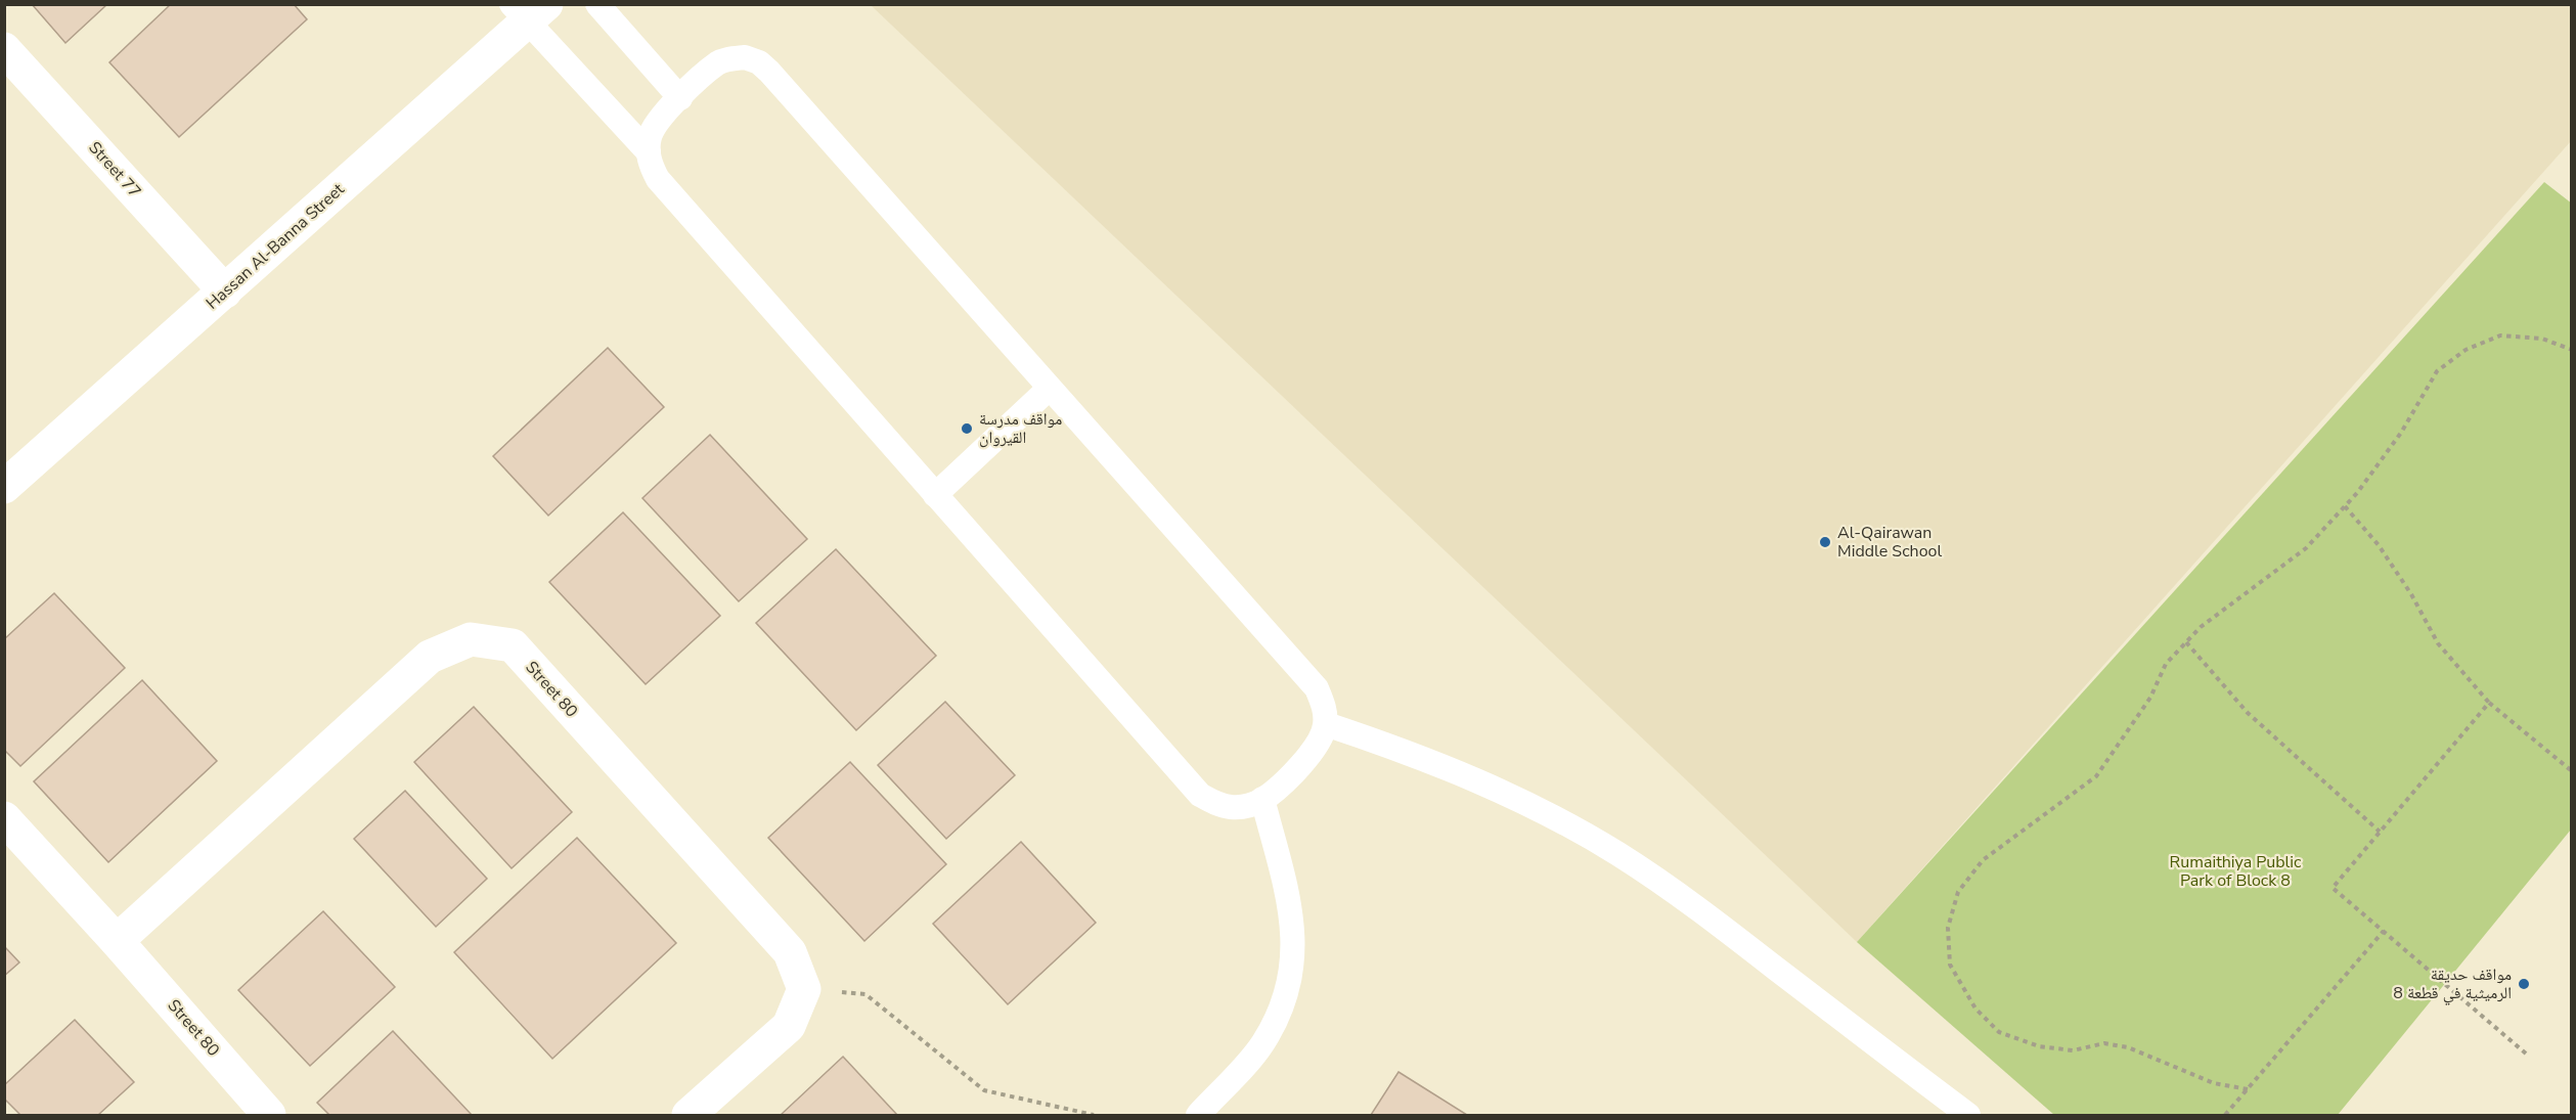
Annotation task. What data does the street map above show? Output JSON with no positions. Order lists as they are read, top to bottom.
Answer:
{
  "streets": {
    "street": ["Street 77", "Hassan Al-Banna Street", "Street 80"]
  },
  "crossings": [
    ["Street 77", "Hassan Al-Banna Street"]
  ],
  "parks": ["Rumaithiya Public Park of Block 8"],
  "places": ["مواقف مدرسة القيروان", "Al-Qairawan Middle School", "مواقف حديقة الرميثية في قطعة 8"]
}
